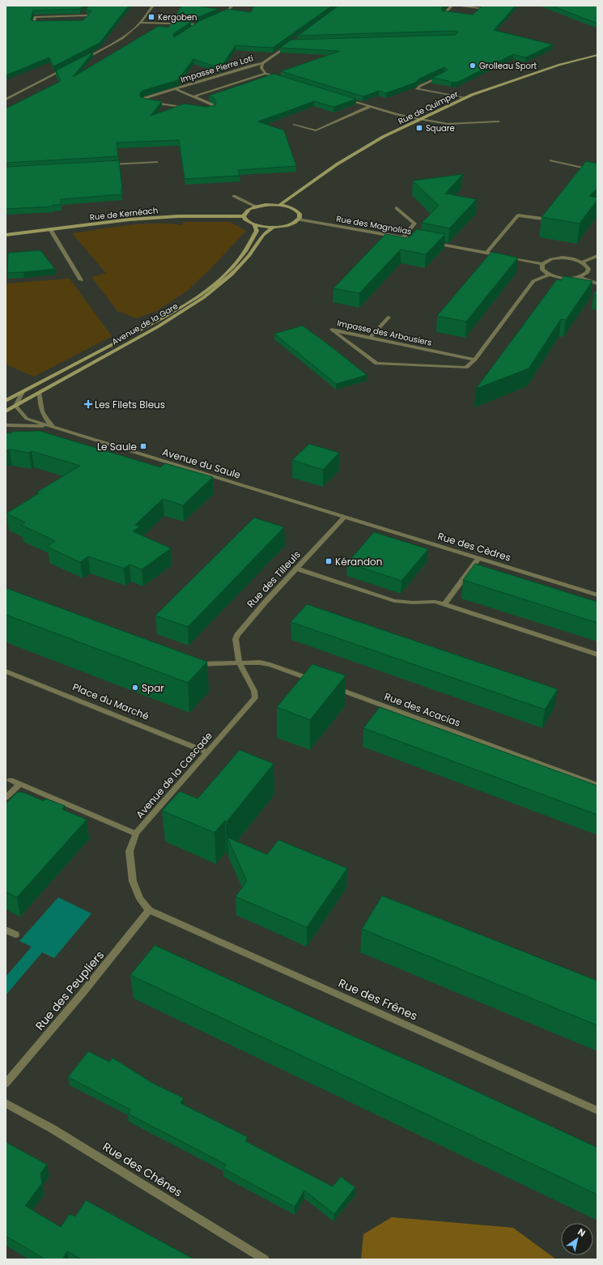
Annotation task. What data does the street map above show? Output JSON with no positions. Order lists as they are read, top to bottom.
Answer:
{
  "streets": {
    "main road": ["Rue de Quimper", "Rue de Kernéach", "Avenue de la Gare"],
    "street": [
      "Impasse Pierre Loti",
      "Rue des Magnolias",
      "Impasse des Arbousiers",
      "Avenue du Saule",
      "Rue des Cèdres",
      "Rue des Tilleuls",
      "Place du Marché",
      "Rue des Acacias",
      "Avenue de la Cascade",
      "Rue des Peupliers",
      "Rue des Frênes",
      "Rue des Chênes"
    ]
  },
  "crossings": [
    ["Avenue du Saule", "Rue des Cèdres"],
    ["Avenue du Saule", "Rue des Tilleuls"],
    ["Rue des Cèdres", "Rue des Tilleuls"],
    ["Rue des Tilleuls", "Avenue de la Cascade"],
    ["Place du Marché", "Avenue de la Cascade"],
    ["Avenue de la Cascade", "Rue des Peupliers"],
    ["Avenue de la Cascade", "Rue des Frênes"],
    ["Rue des Peupliers", "Rue des Frênes"]
  ],
  "places": {
    "transit": [
      "Kergoben",
      "Square",
      "Le Saule",
      "Kérandon"
    ],
    "other": ["Grolleau Sport", "Spar"],
    "health": ["Les Filets Bleus"]
  },
  "north": "top right"
}
